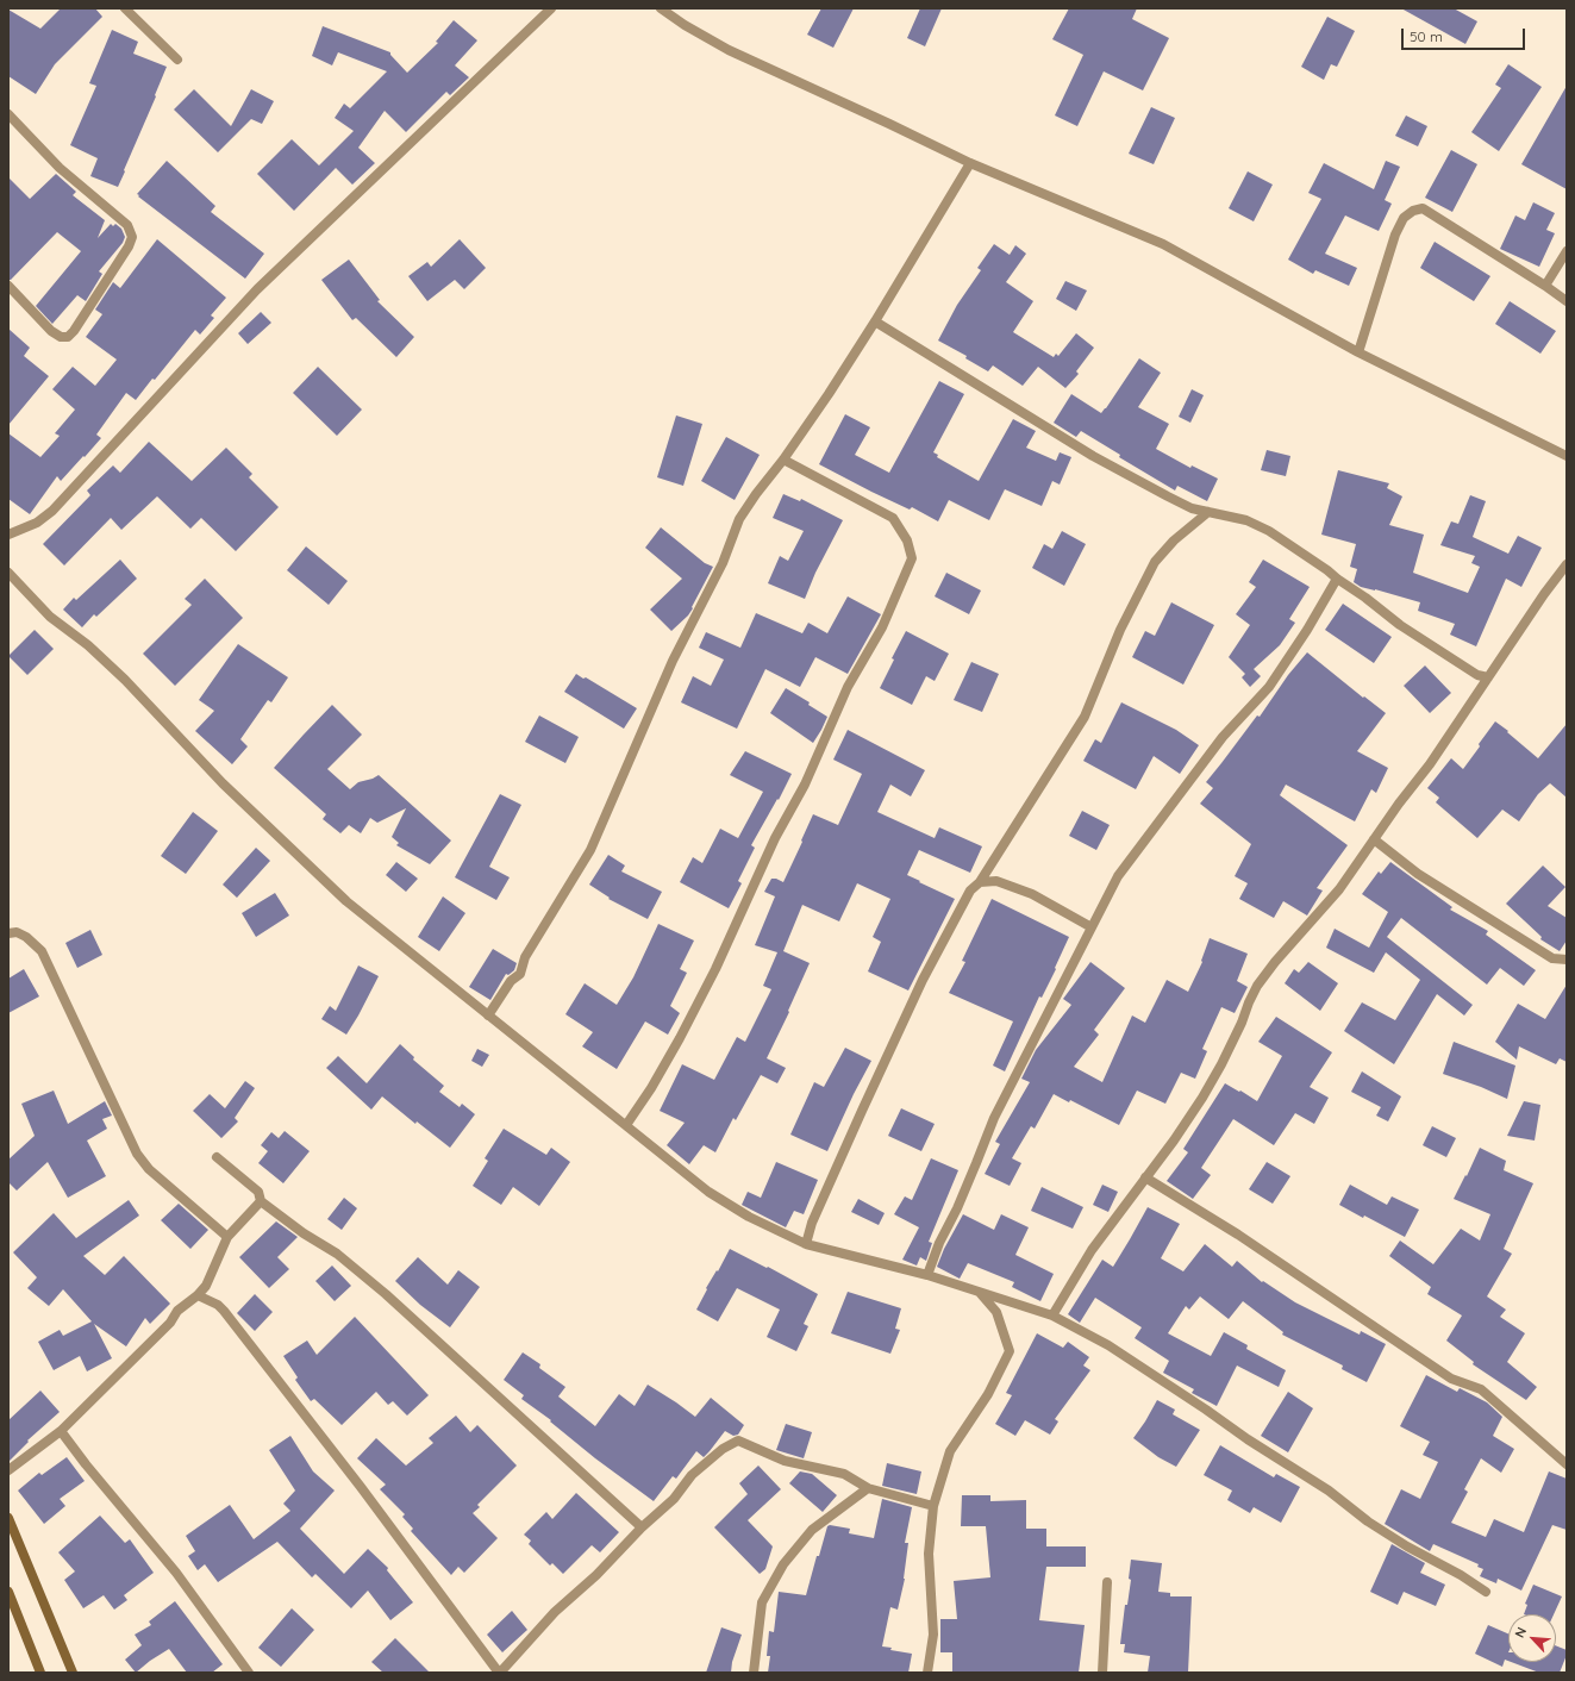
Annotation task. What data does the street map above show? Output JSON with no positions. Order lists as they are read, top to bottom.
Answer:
{
  "scale_bar": "50 m",
  "north": "top left"
}
